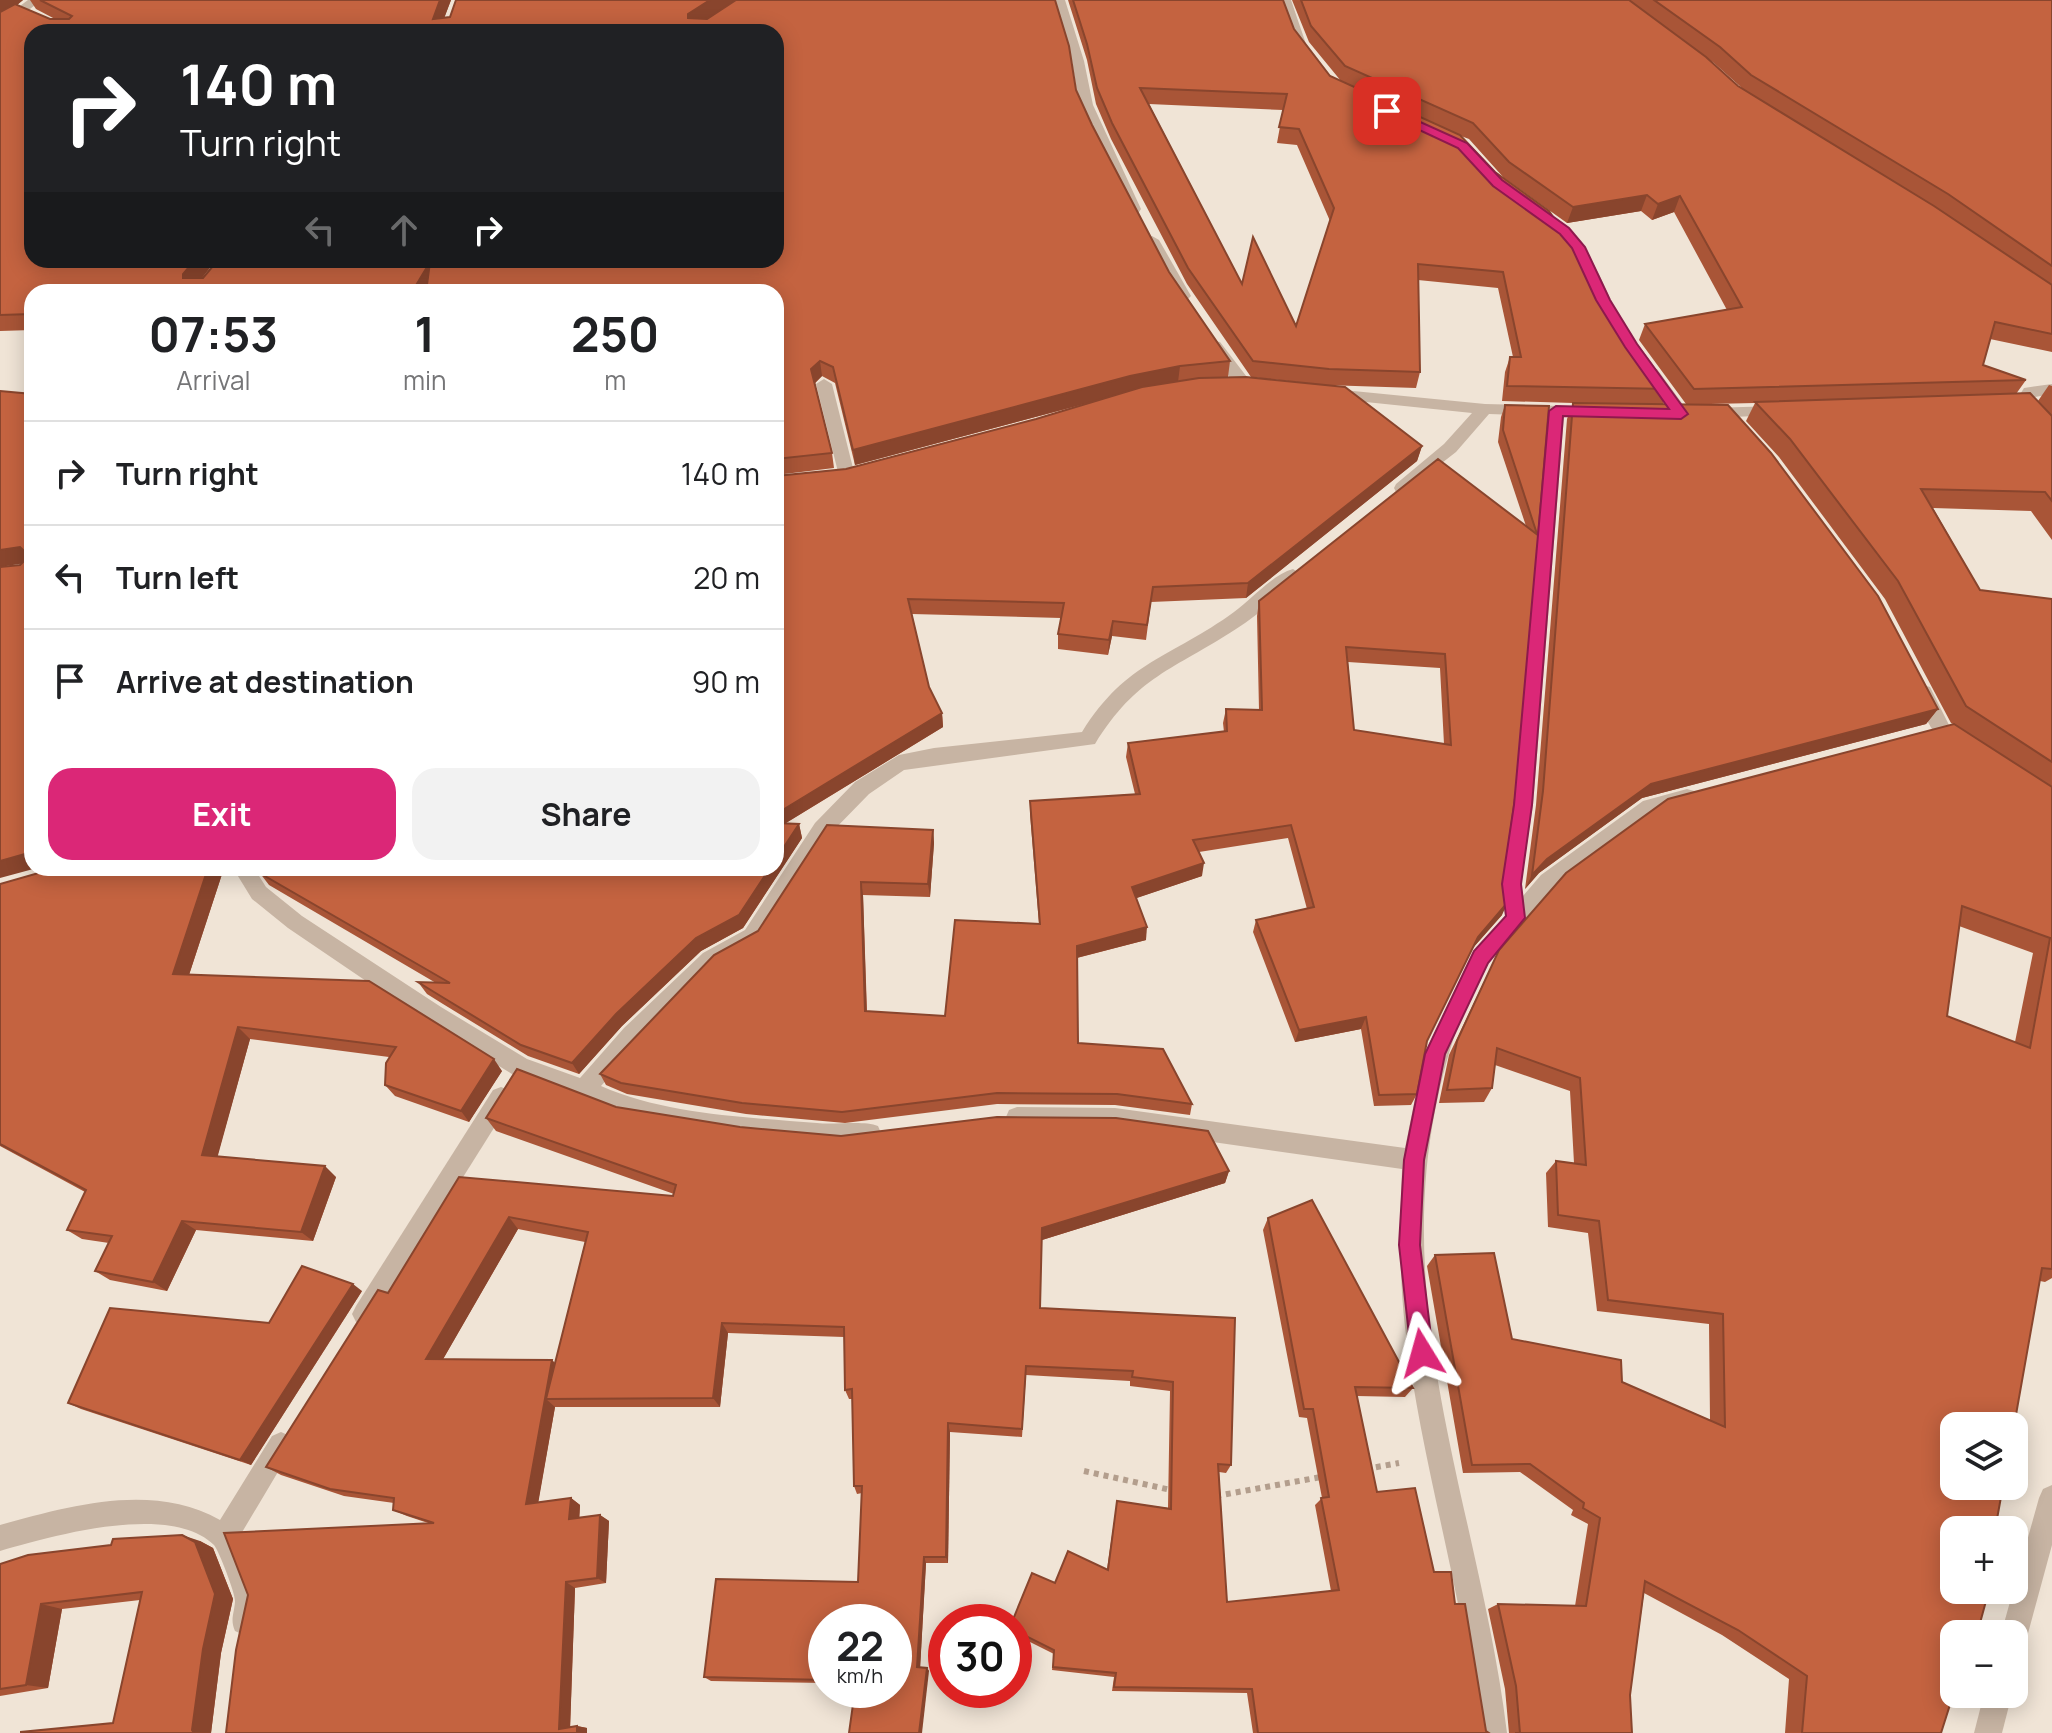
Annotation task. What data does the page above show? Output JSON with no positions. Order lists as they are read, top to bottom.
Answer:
{
  "page": {
    "turn": ["140 m", "Turn right"],
    "eta": [
      "07:53",
      "Arrival",
      "1",
      "min",
      "250",
      "m"
    ],
    "list": [
      {
        "name": "Turn right",
        "value": "140 m"
      },
      {
        "name": "Turn left",
        "value": "20 m"
      },
      {
        "name": "Arrive at destination",
        "value": "90 m"
      }
    ],
    "buttons": ["Exit", "Share"],
    "map_buttons": ["+", "−"],
    "speed": "22 km/h",
    "limit": "30"
  }
}
